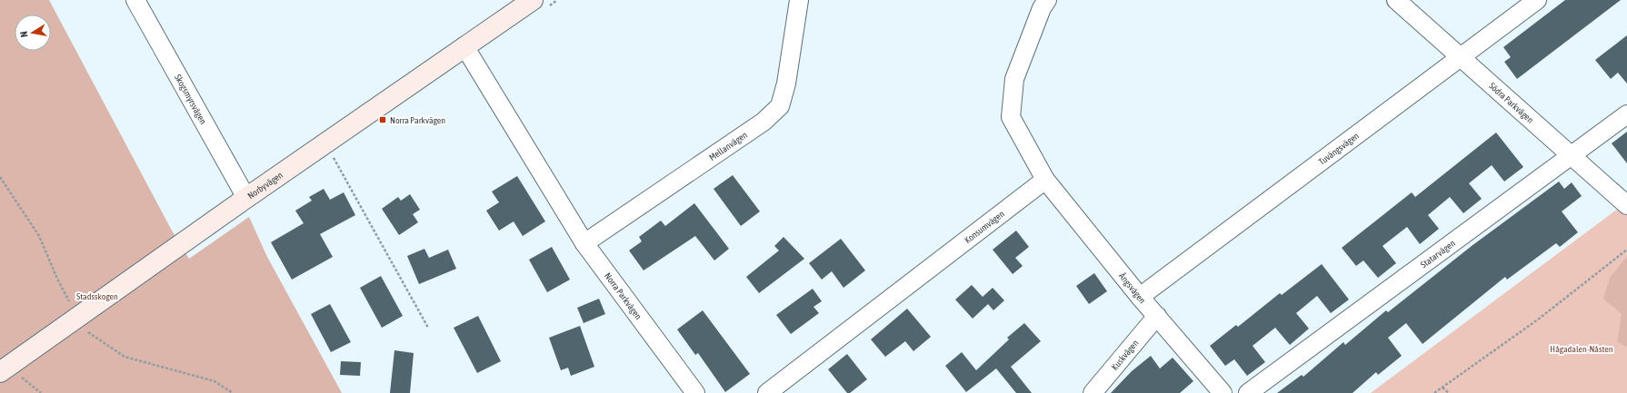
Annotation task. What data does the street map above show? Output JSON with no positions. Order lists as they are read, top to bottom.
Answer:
{
  "streets": {
    "street": [
      "Skogsmyrsvägen",
      "Södra Parkvägen",
      "Mellanvägen",
      "Tuvängsvägen",
      "Norbyvägen",
      "Konsumvägen",
      "Statarvägen",
      "Ängsvägen",
      "Norra Parkvägen",
      "Kuskvägen"
    ]
  },
  "crossings": [
    ["Skogsmyrsvägen", "Norbyvägen"],
    ["Södra Parkvägen", "Tuvängsvägen"],
    ["Södra Parkvägen", "Statarvägen"],
    ["Mellanvägen", "Norra Parkvägen"],
    ["Tuvängsvägen", "Ängsvägen"],
    ["Norbyvägen", "Norra Parkvägen"],
    ["Konsumvägen", "Ängsvägen"],
    ["Ängsvägen", "Kuskvägen"]
  ],
  "parks": ["Stadsskogen", "Hågadalen-Nåsten"],
  "places": {
    "transit": ["Norra Parkvägen"]
  },
  "north": "left"
}
